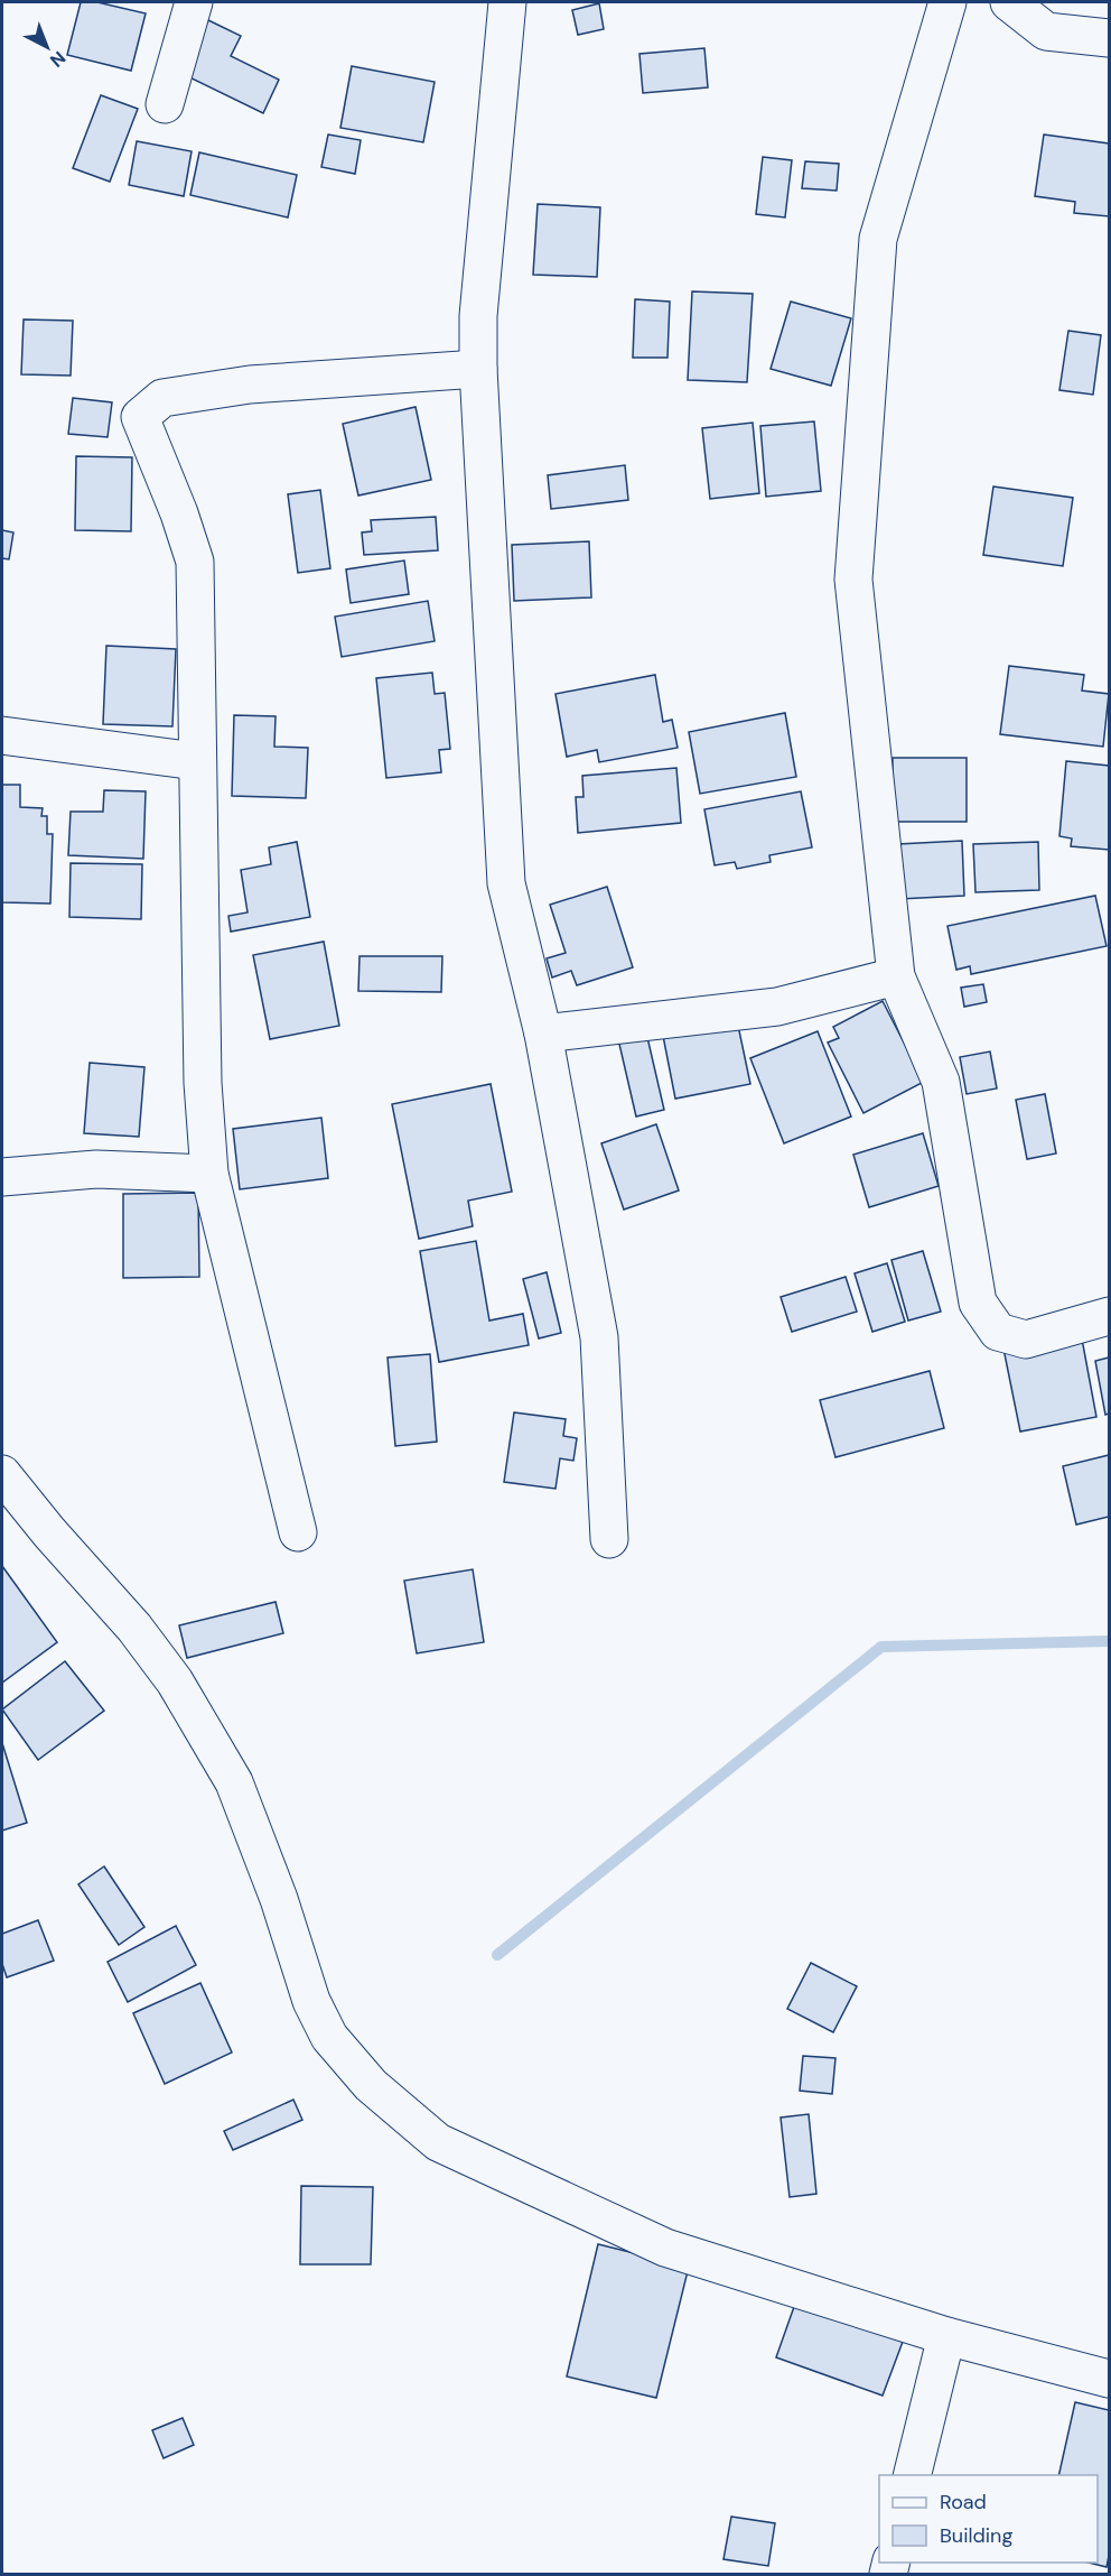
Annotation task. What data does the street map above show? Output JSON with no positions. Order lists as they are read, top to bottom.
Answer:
{
  "legend": ["Road", "Building"],
  "north": "bottom right"
}
